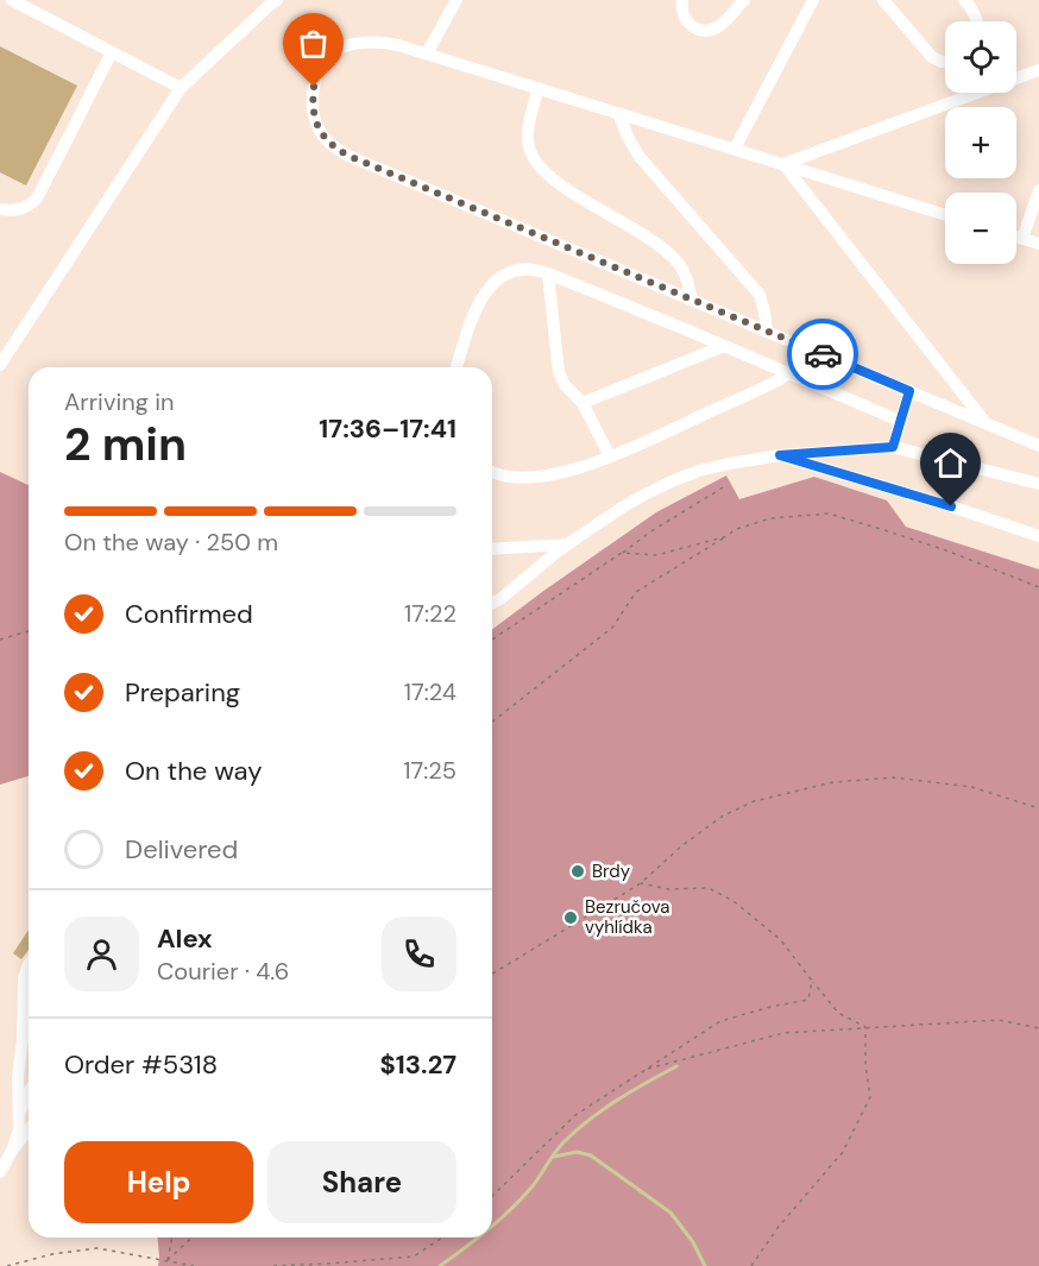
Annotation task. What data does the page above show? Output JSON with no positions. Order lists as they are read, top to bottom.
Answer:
{
  "places": ["Brdy", "Bezručova vyhlídka"],
  "page": {
    "map_buttons": ["+", "−"],
    "heading": ["2 min", "Arriving in", "17:36–17:41"],
    "panel": [
      "Alex",
      "Courier · 4.6",
      "Order #5318",
      "$13.27"
    ],
    "bar": "On the way · 250 m",
    "list": [
      ["Confirmed", "17:22"],
      ["Preparing", "17:24"],
      ["On the way", "17:25"],
      "Delivered"
    ],
    "buttons": ["Help", "Share"]
  }
}
